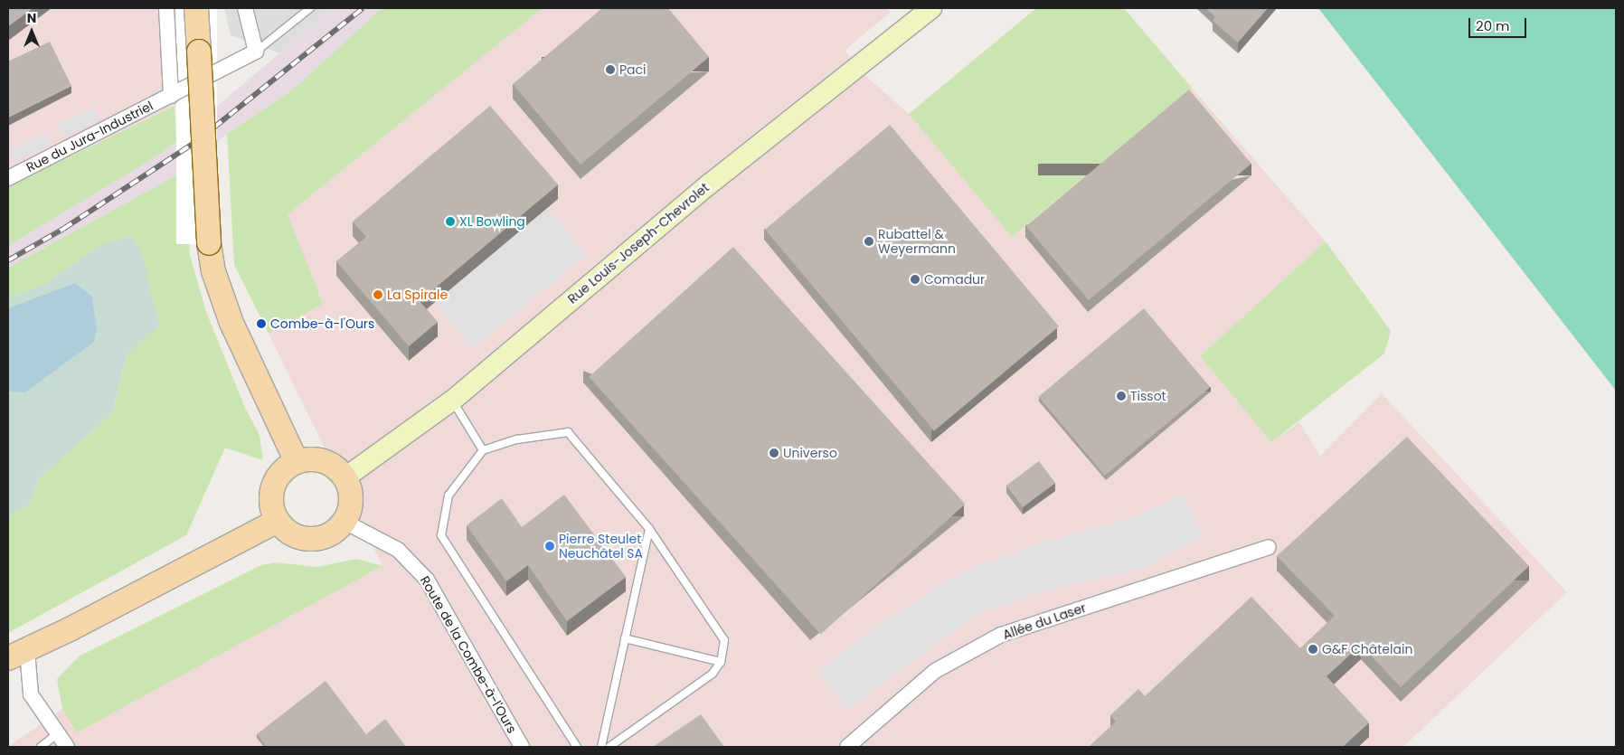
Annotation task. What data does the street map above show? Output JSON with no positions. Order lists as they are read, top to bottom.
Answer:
{
  "streets": {
    "main road": ["Rue Louis-Joseph-Chevrolet"],
    "street": ["Rue du Jura-Industriel", "Allée du Laser", "Route de la Combe-à-l'Ours"]
  },
  "crossings": [
    ["Rue Louis-Joseph-Chevrolet", "Route de la Combe-à-l'Ours"]
  ],
  "places": [
    "Paci",
    "XL Bowling",
    "Rubattel & Weyermann",
    "Comadur",
    "La Spirale",
    "Combe-à-l'Ours",
    "Tissot",
    "Universo",
    "Pierre Steulet Neuchâtel SA",
    "G&F Châtelain"
  ],
  "scale_bar": "20 m",
  "north": "top"
}
